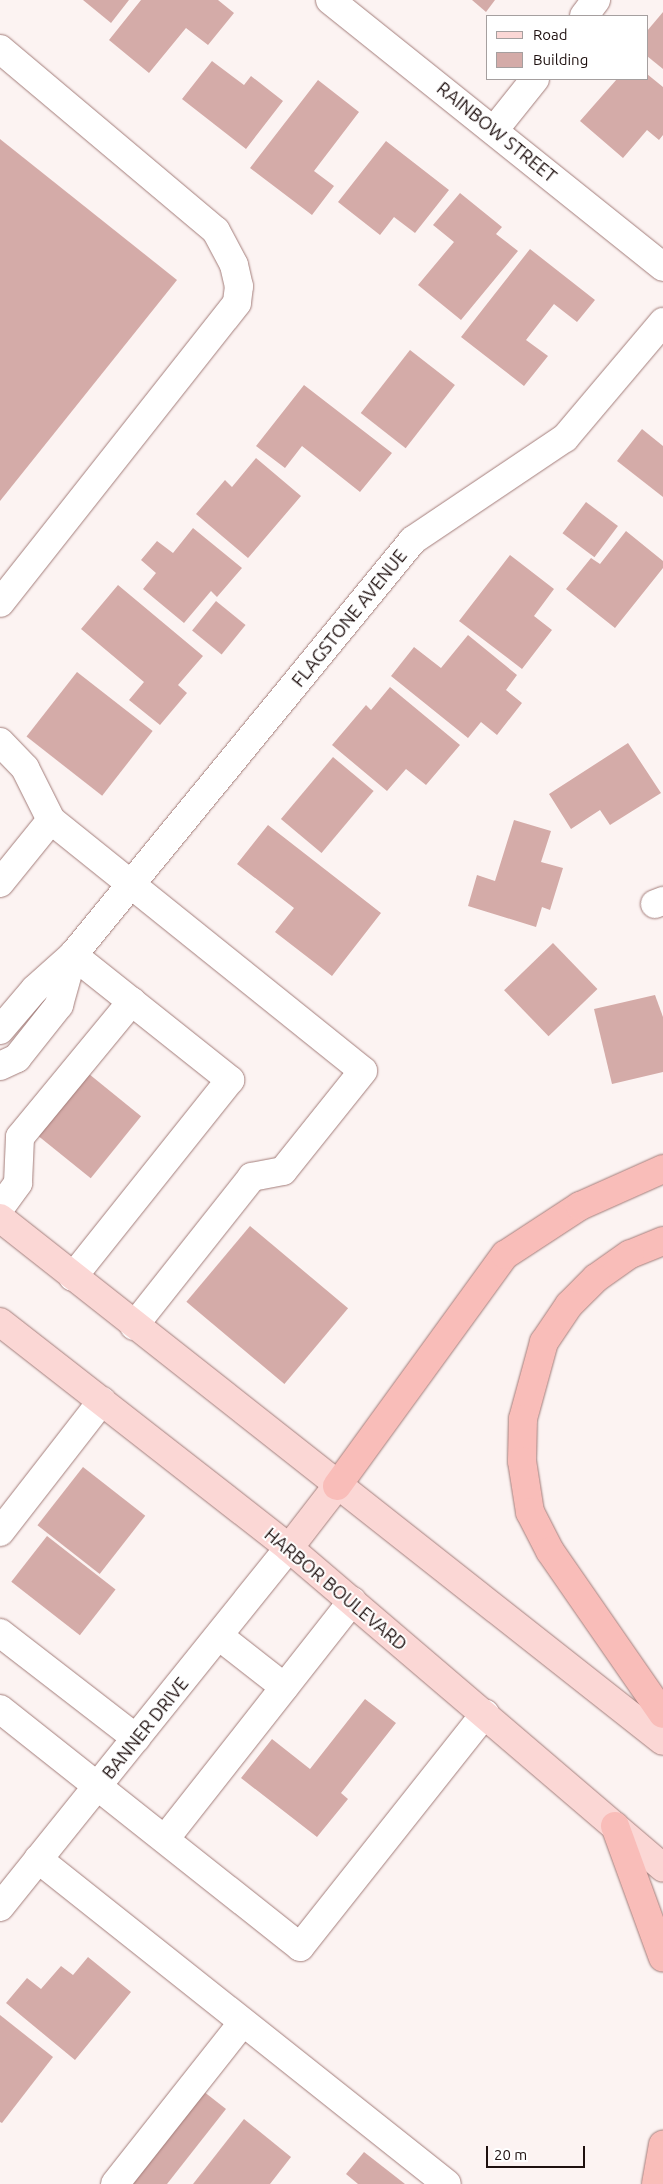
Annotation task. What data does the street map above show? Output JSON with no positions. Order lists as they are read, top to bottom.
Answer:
{
  "streets": {
    "main road": ["HARBOR BOULEVARD"],
    "street": ["RAINBOW STREET", "FLAGSTONE AVENUE", "BANNER DRIVE"]
  },
  "crossings": [
    ["HARBOR BOULEVARD", "BANNER DRIVE"]
  ],
  "legend": ["Road", "Building"],
  "scale_bar": "20 m"
}
